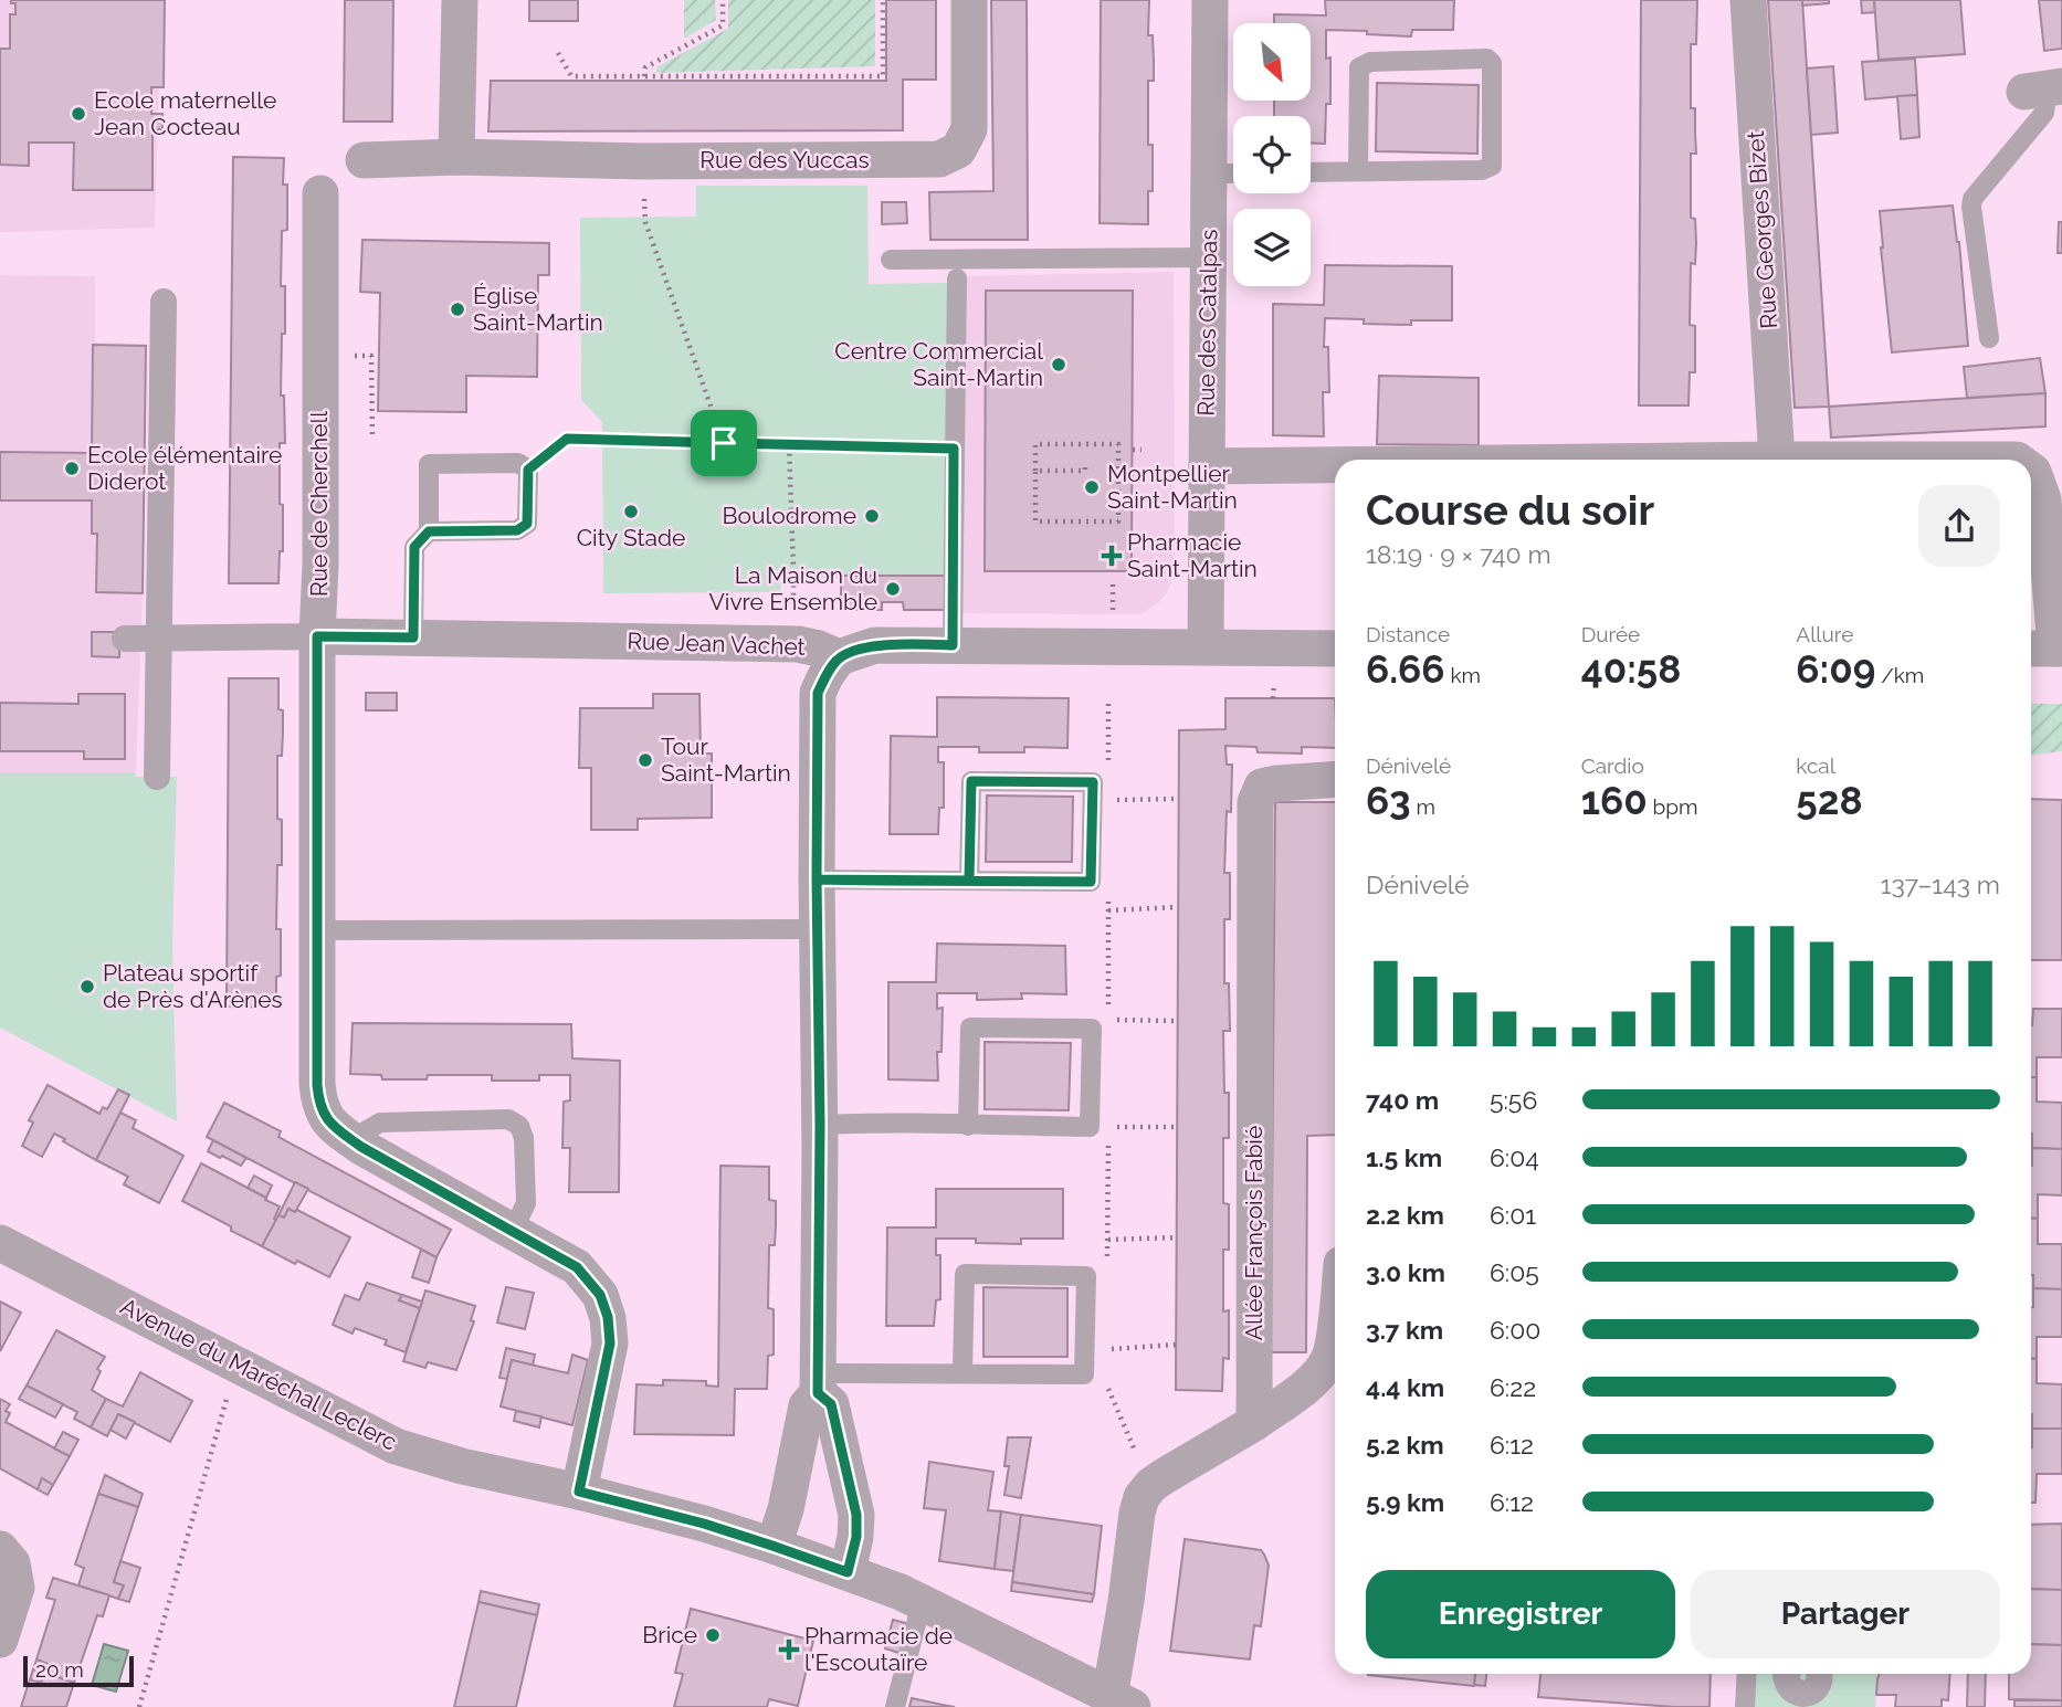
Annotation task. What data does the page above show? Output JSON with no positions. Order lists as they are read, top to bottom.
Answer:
{
  "streets": {
    "street": [
      "Rue des Yuccas",
      "Rue Georges Bizet",
      "Rue des Catalpas",
      "Rue de Cherchell",
      "Rue Jean Vachet",
      "Allée François Fabié",
      "Avenue du Maréchal Leclerc"
    ]
  },
  "crossings": [
    ["Rue des Catalpas", "Rue Jean Vachet"],
    ["Rue de Cherchell", "Rue Jean Vachet"],
    ["Rue de Cherchell", "Avenue du Maréchal Leclerc"]
  ],
  "places": {
    "other": [
      "Ecole maternelle Jean Cocteau",
      "Église Saint-Martin",
      "Centre Commercial Saint-Martin",
      "Ecole élémentaire Diderot",
      "Montpellier Saint-Martin",
      "City Stade",
      "Boulodrome",
      "La Maison du Vivre Ensemble",
      "Tour Saint-Martin",
      "Plateau sportif de Près d'Arènes",
      "Brice"
    ],
    "health": ["Pharmacie Saint-Martin", "Pharmacie de l'Escoutaïre"]
  },
  "scale_bar": "20 m",
  "north": "bottom right",
  "page": {
    "heading": ["Course du soir", "18:19 · 9 × 740 m"],
    "stats": [
      ["Distance", "6.66 km"],
      ["Durée", "40:58"],
      ["Allure", "6:09 /km"],
      ["Dénivelé", "63 m"],
      ["Cardio", "160 bpm"],
      ["kcal", "528"]
    ],
    "chart": ["Dénivelé", "137–143 m"],
    "list": [
      {
        "name": "740 m",
        "note": "5:56"
      },
      {
        "name": "1.5 km",
        "note": "6:04"
      },
      {
        "name": "2.2 km",
        "note": "6:01"
      },
      {
        "name": "3.0 km",
        "note": "6:05"
      },
      {
        "name": "3.7 km",
        "note": "6:00"
      },
      {
        "name": "4.4 km",
        "note": "6:22"
      },
      {
        "name": "5.2 km",
        "note": "6:12"
      },
      {
        "name": "5.9 km",
        "note": "6:12"
      }
    ],
    "buttons": ["Enregistrer", "Partager"],
    "scale": "20 m"
  }
}
